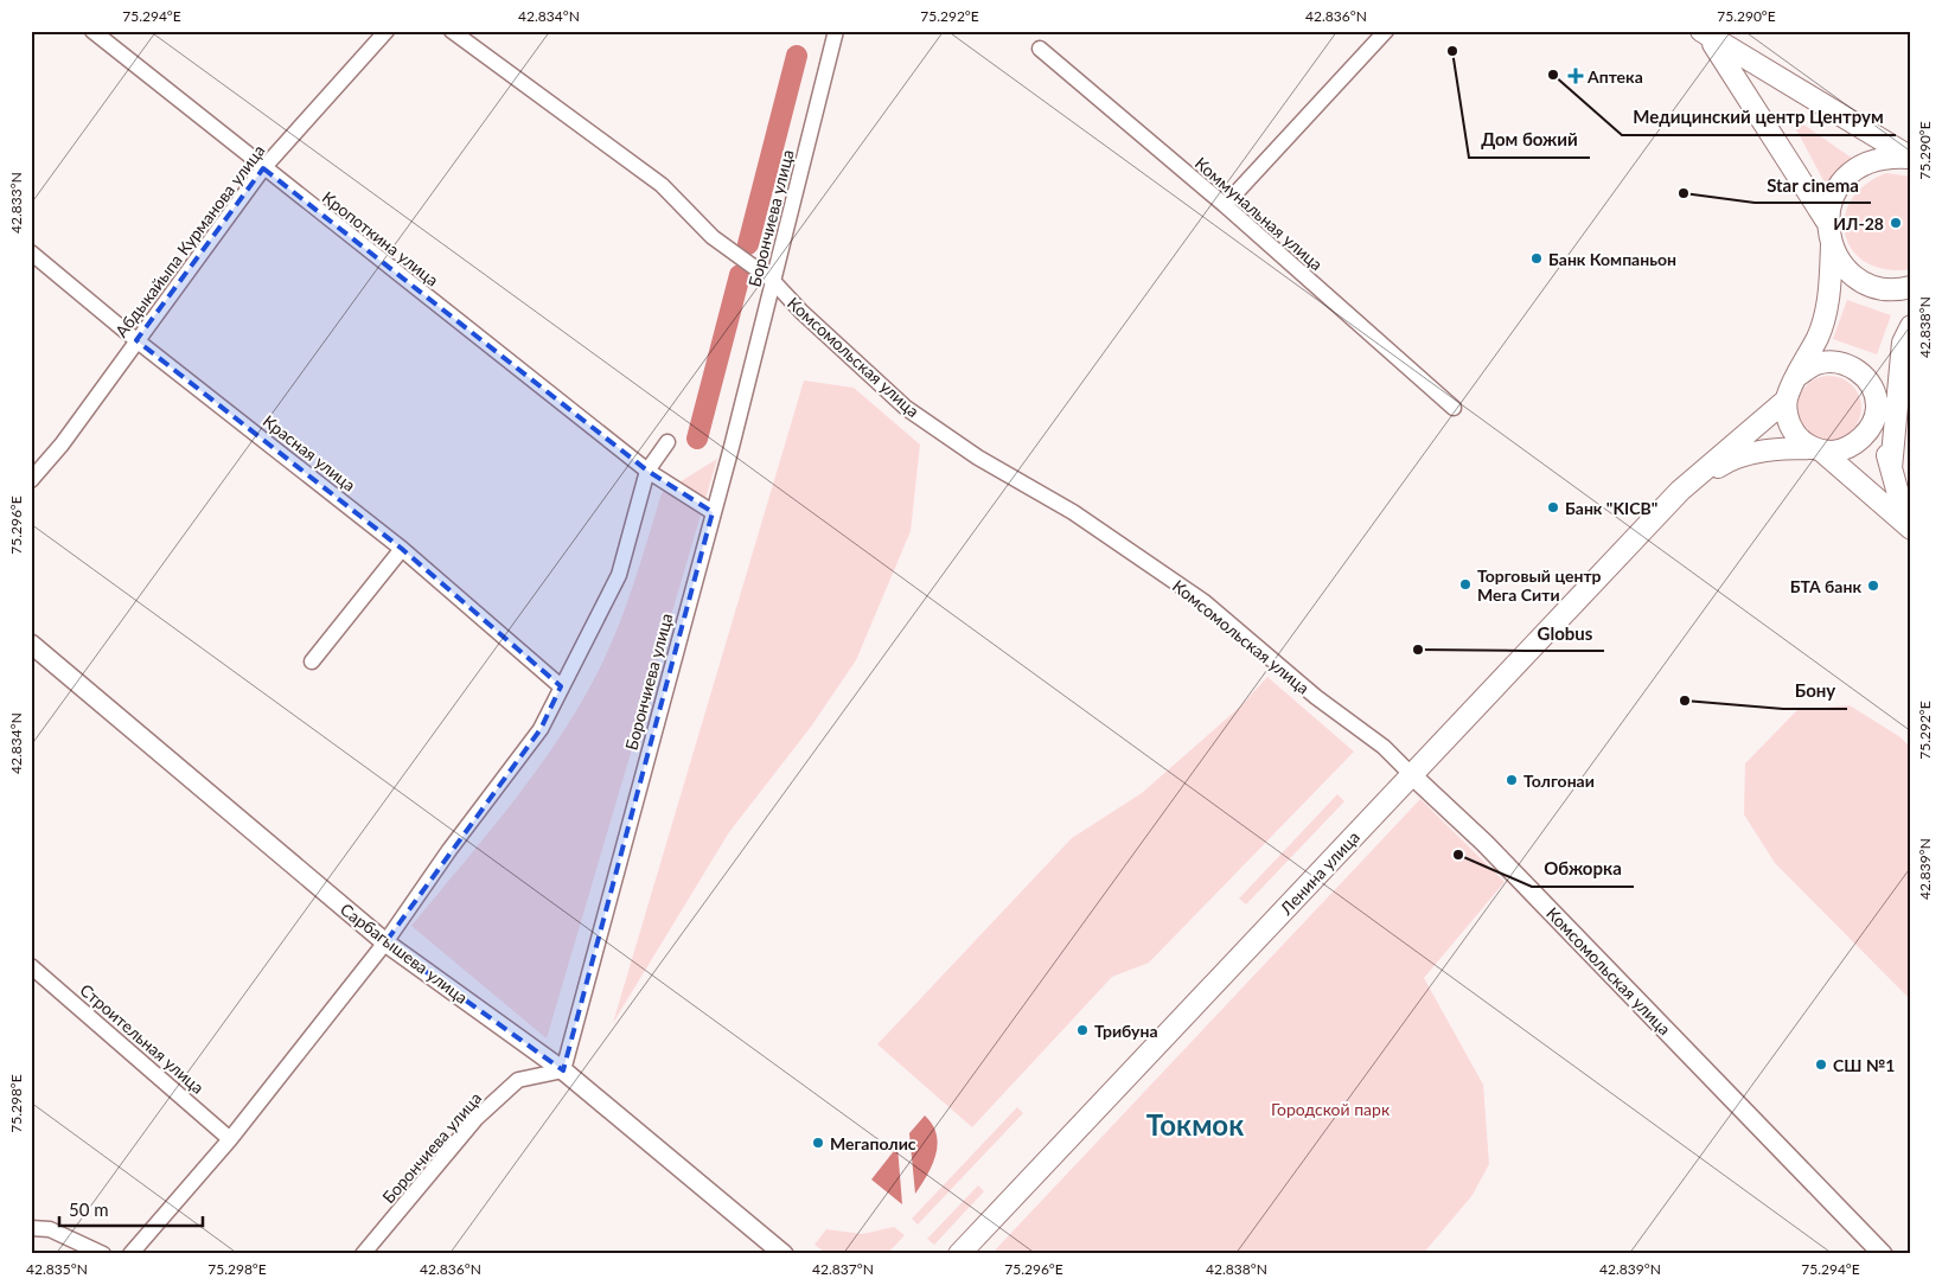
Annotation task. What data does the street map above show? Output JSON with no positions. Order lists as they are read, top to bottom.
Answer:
{
  "streets": {
    "main road": ["Ленина улица"],
    "street": [
      "Коммунальная улица",
      "Борончиева улица",
      "Кропоткина улица",
      "Абдыкайыпа Курманова улица",
      "Комсомольская улица",
      "Красная улица",
      "Сарбагышева улица",
      "Строительная улица"
    ]
  },
  "crossings": [
    ["Борончиева улица", "Кропоткина улица"],
    ["Борончиева улица", "Комсомольская улица"],
    ["Борончиева улица", "Сарбагышева улица"],
    ["Кропоткина улица", "Абдыкайыпа Курманова улица"],
    ["Абдыкайыпа Курманова улица", "Красная улица"],
    ["Комсомольская улица", "Ленина улица"]
  ],
  "districts": ["Токмок"],
  "parks": ["Городской парк"],
  "places": {
    "other": [
      "Дом божий",
      "Медицинский центр Центрум",
      "Star cinema",
      "ИЛ-28",
      "Банк Компаньон",
      "Банк \"KICB\"",
      "Торговый центр Мега Сити",
      "БТА банк",
      "Globus",
      "Бону",
      "Толгонаи",
      "Обжорка",
      "Трибуна",
      "СШ №1",
      "Мегаполис"
    ],
    "health": ["Аптека"]
  },
  "scale_bar": "50 m",
  "coordinates": [
    "75.294°E",
    "42.834°N",
    "75.292°E",
    "42.836°N",
    "75.290°E",
    "42.833°N",
    "42.838°N",
    "75.296°E",
    "42.839°N",
    "75.298°E",
    "42.835°N",
    "42.837°N"
  ]
}
